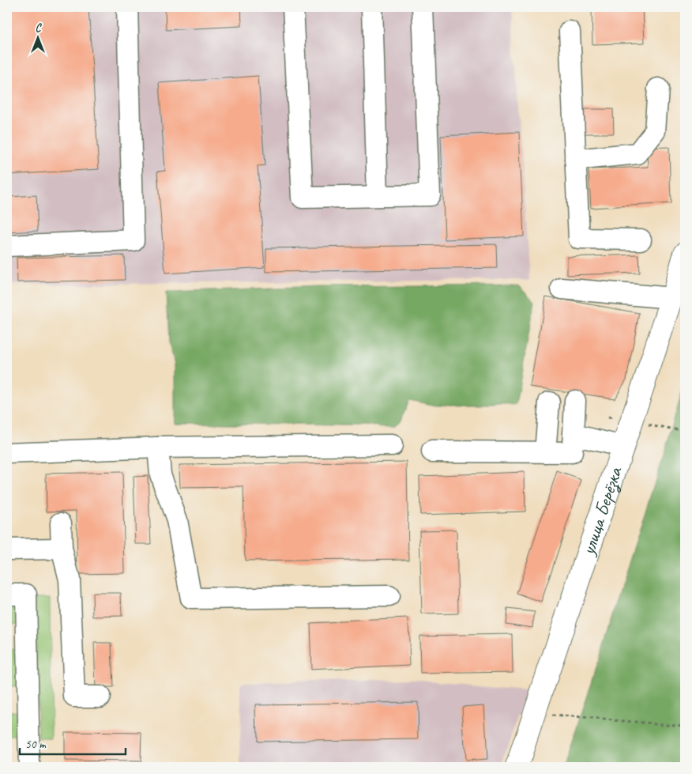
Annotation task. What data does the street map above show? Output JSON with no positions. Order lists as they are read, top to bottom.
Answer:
{
  "streets": {
    "main road": ["улица Берёзка"]
  },
  "scale_bar": "50 m",
  "north": "top"
}
